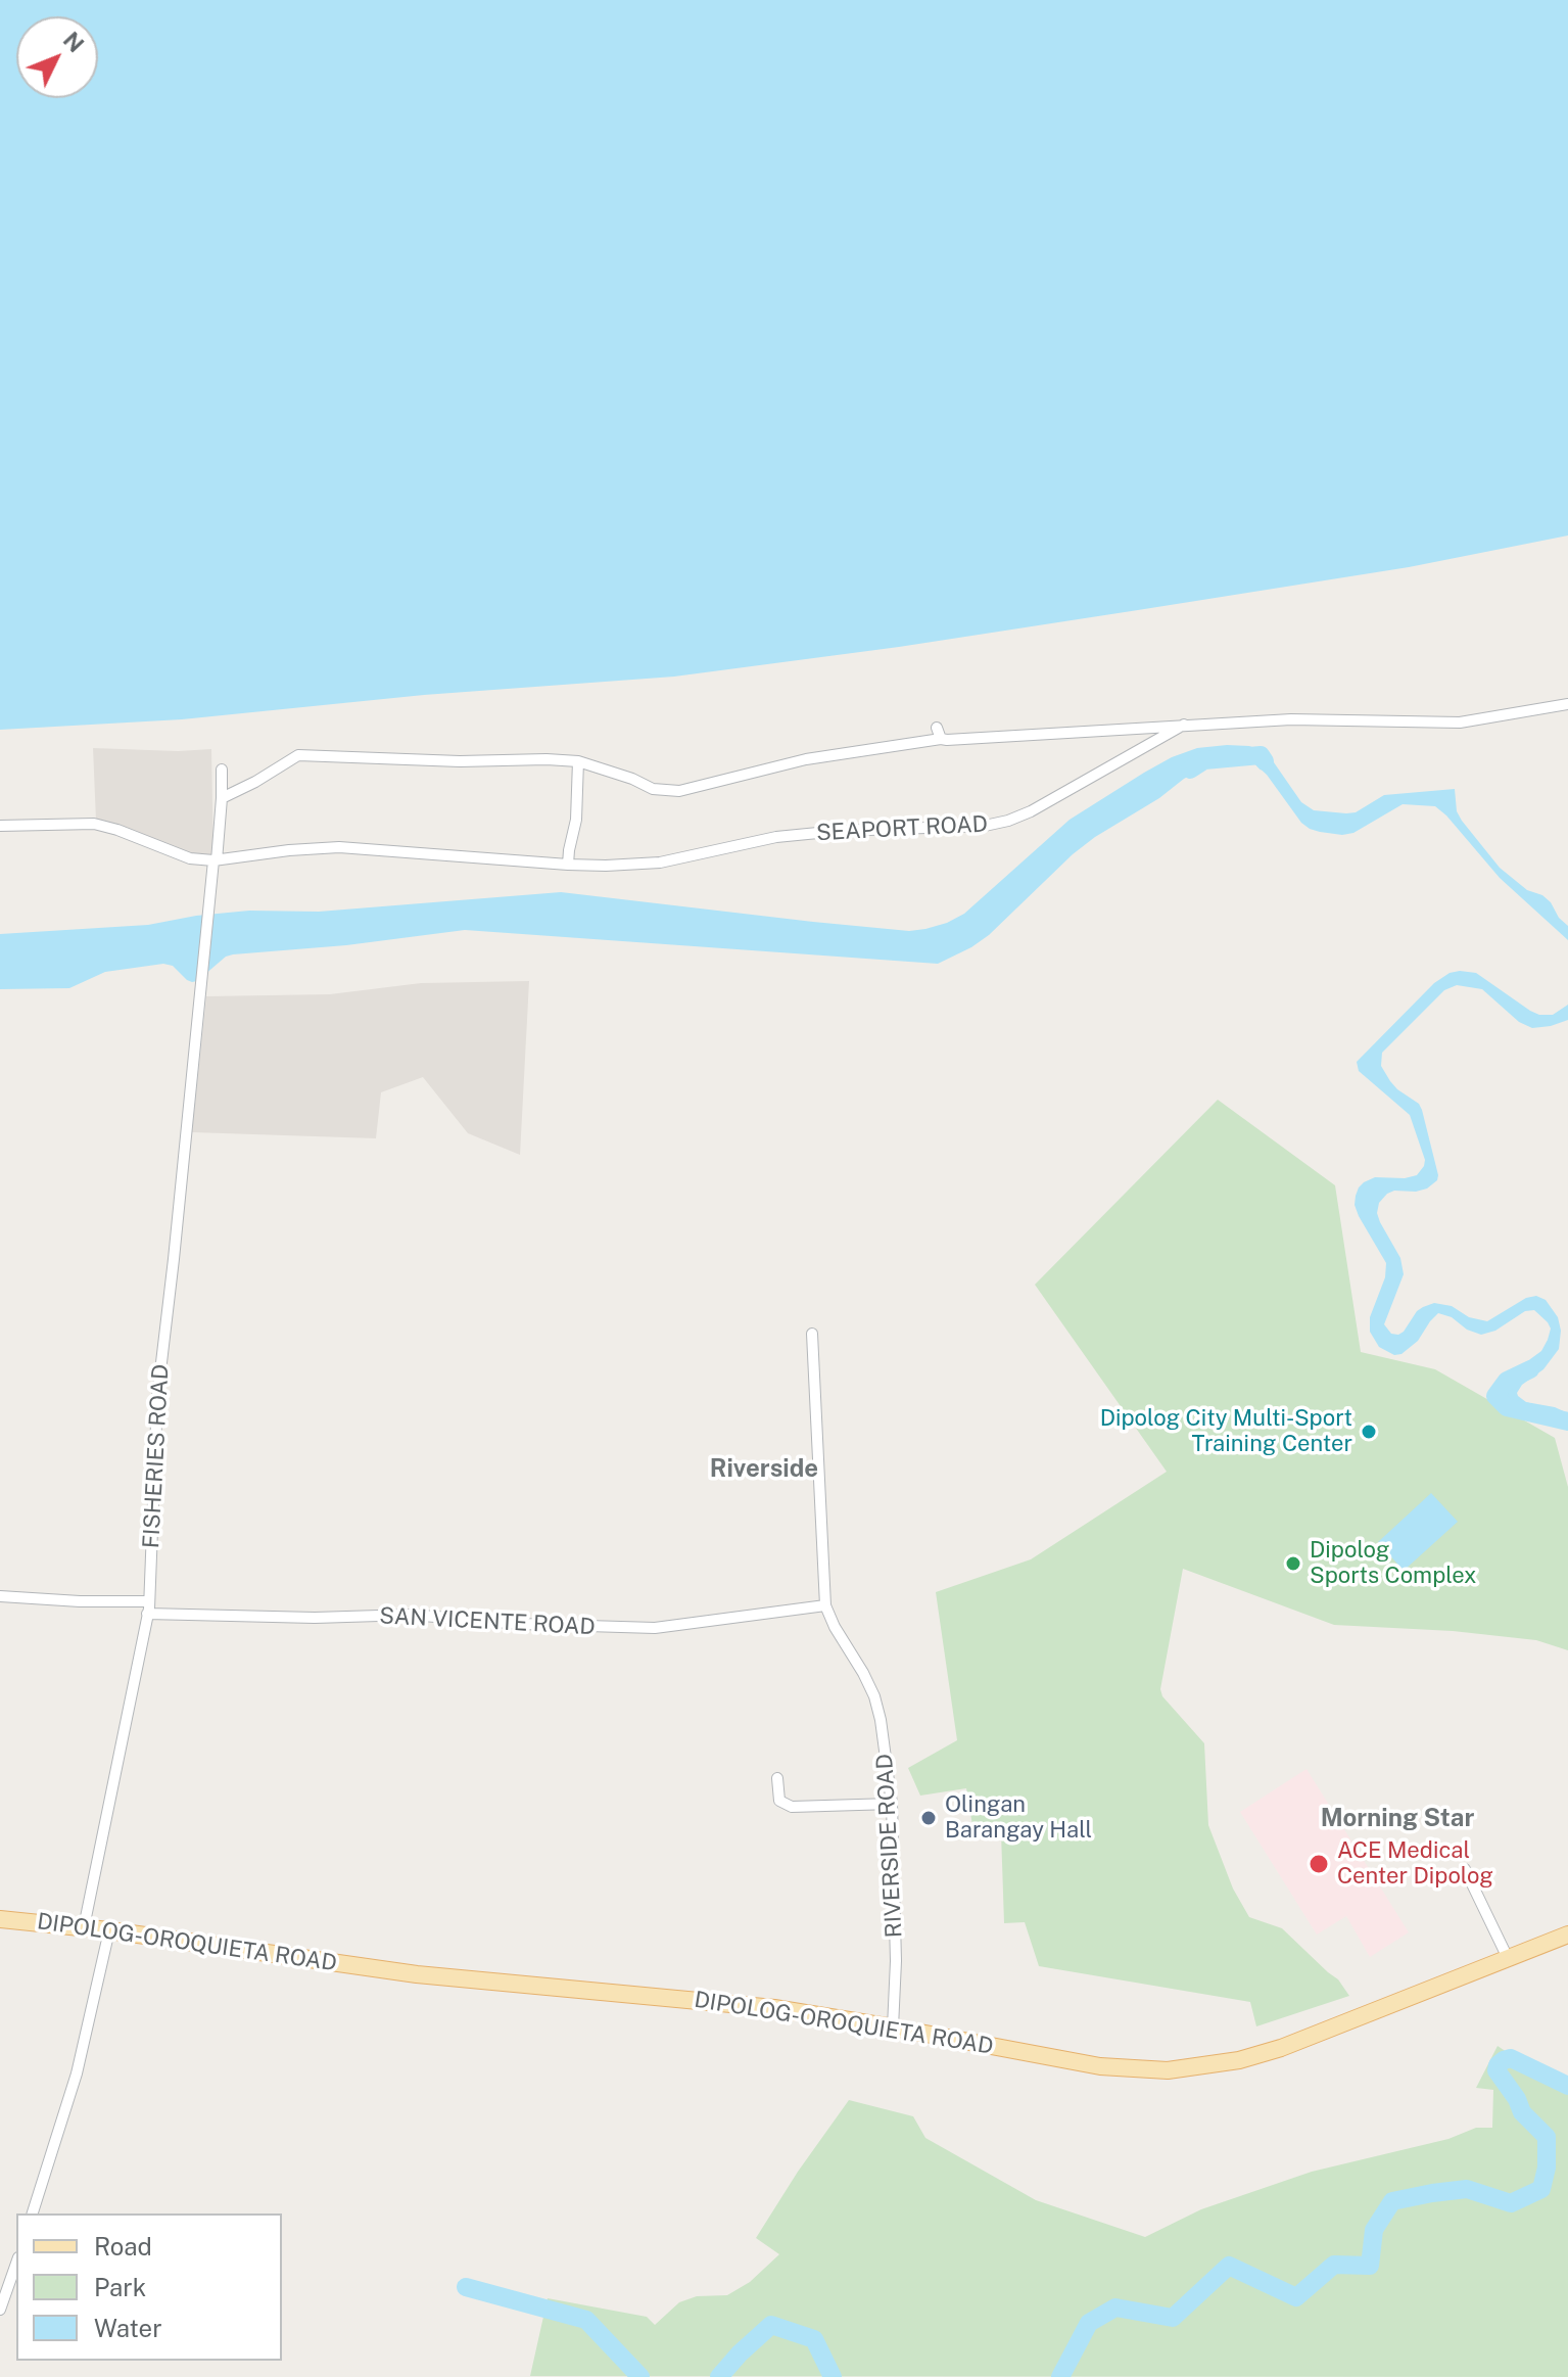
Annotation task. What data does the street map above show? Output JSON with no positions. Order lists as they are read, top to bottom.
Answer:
{
  "streets": {
    "main road": ["DIPOLOG-OROQUIETA ROAD"],
    "street": [
      "SEAPORT ROAD",
      "FISHERIES ROAD",
      "SAN VICENTE ROAD",
      "RIVERSIDE ROAD"
    ]
  },
  "crossings": [
    ["SEAPORT ROAD", "FISHERIES ROAD"],
    ["FISHERIES ROAD", "SAN VICENTE ROAD"],
    ["FISHERIES ROAD", "DIPOLOG-OROQUIETA ROAD"],
    ["SAN VICENTE ROAD", "RIVERSIDE ROAD"],
    ["RIVERSIDE ROAD", "DIPOLOG-OROQUIETA ROAD"]
  ],
  "districts": ["Riverside", "Morning Star"],
  "places": [
    "Dipolog City Multi-Sport Training Center",
    "Dipolog Sports Complex",
    "Olingan Barangay Hall",
    "ACE Medical Center Dipolog"
  ],
  "legend": ["Road", "Park", "Water"],
  "north": "top right"
}
